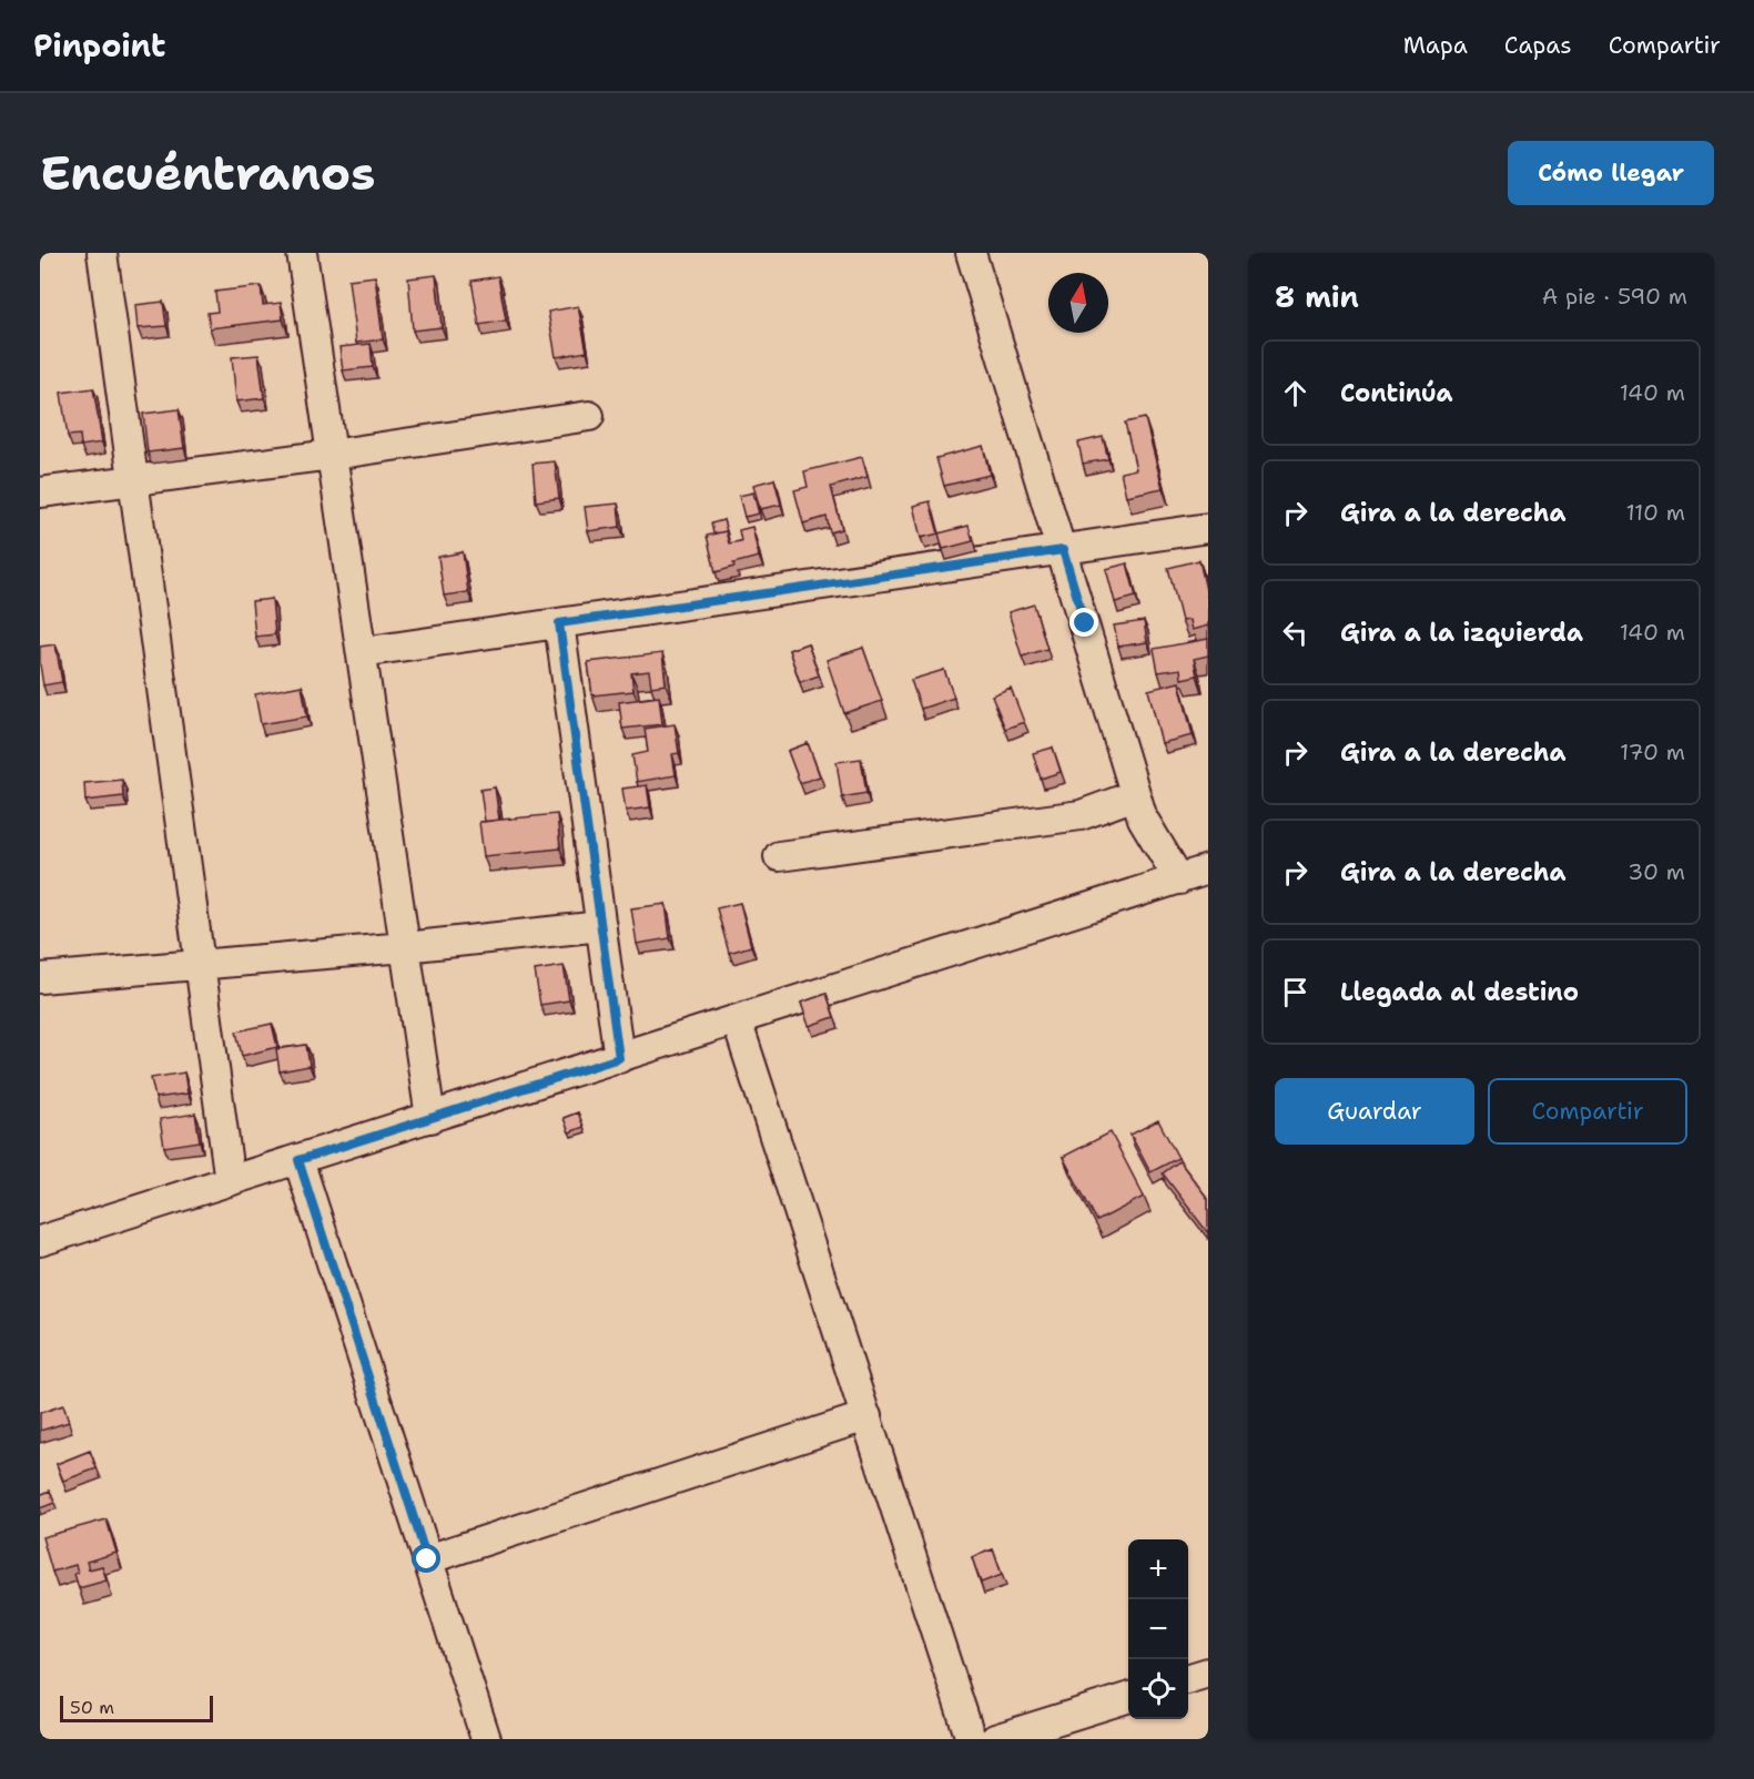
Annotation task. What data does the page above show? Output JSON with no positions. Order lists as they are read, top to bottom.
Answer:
{
  "scale_bar": "50 m",
  "north": "top",
  "page": {
    "header": "Pinpoint",
    "nav": ["Mapa", "Capas", "Compartir"],
    "buttons": [
      "Cómo llegar",
      ["Guardar", "Compartir"]
    ],
    "title": "Encuéntranos",
    "heading": ["8 min", "A pie · 590 m"],
    "list": [
      ["Continúa", "140 m"],
      ["Gira a la derecha", "110 m"],
      ["Gira a la izquierda", "140 m"],
      ["Gira a la derecha", "170 m"],
      ["Gira a la derecha", "30 m"],
      "Llegada al destino"
    ],
    "map_buttons": ["+", "−"],
    "scale": "50 m"
  }
}
